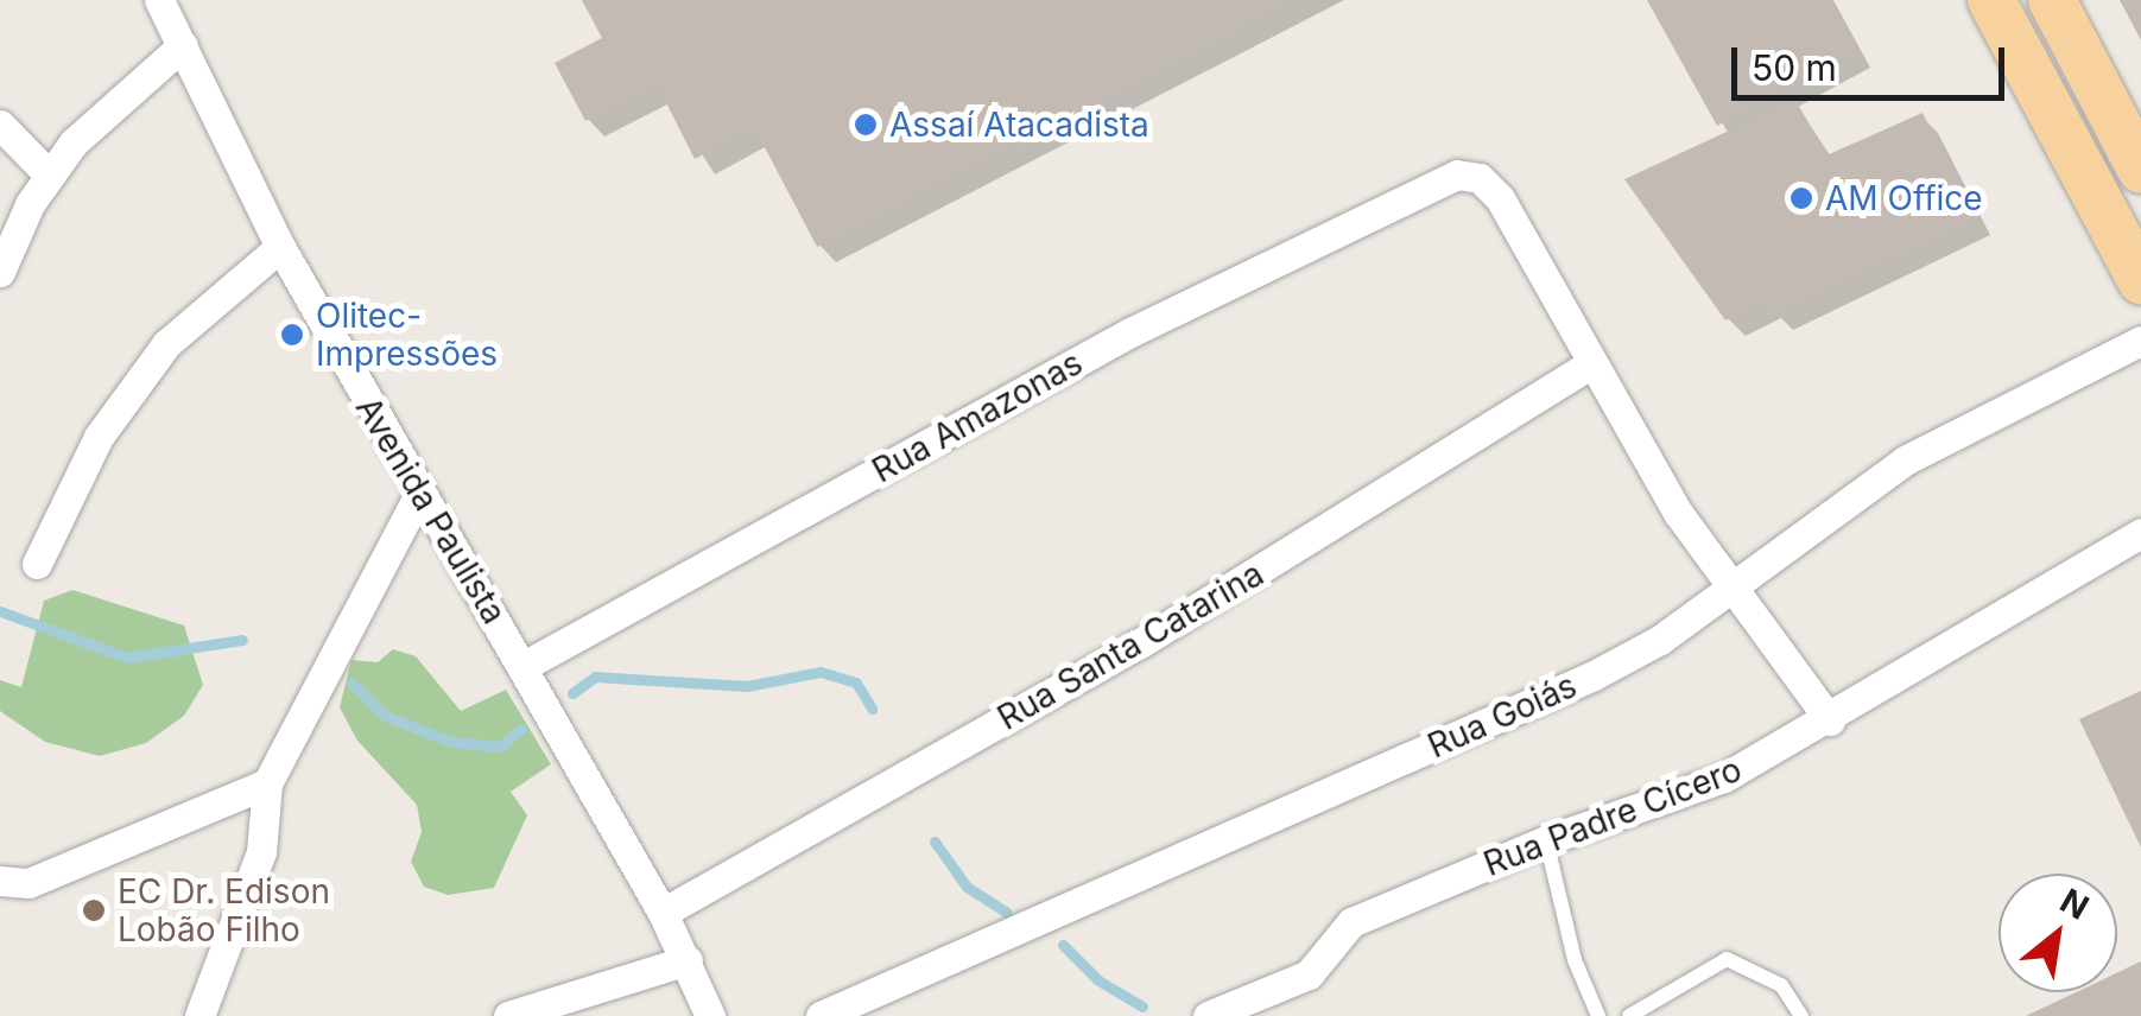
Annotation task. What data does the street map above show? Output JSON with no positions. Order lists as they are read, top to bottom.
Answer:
{
  "streets": {
    "street": [
      "Rua Amazonas",
      "Avenida Paulista",
      "Rua Santa Catarina",
      "Rua Goiás",
      "Rua Padre Cícero"
    ]
  },
  "crossings": [
    ["Rua Amazonas", "Avenida Paulista"],
    ["Rua Amazonas", "Rua Santa Catarina"],
    ["Avenida Paulista", "Rua Santa Catarina"]
  ],
  "places": [
    "Assaí Atacadista",
    "AM Office",
    "Olitec- Impressões",
    "EC Dr. Edison Lobão Filho"
  ],
  "scale_bar": "50 m",
  "north": "top right"
}
